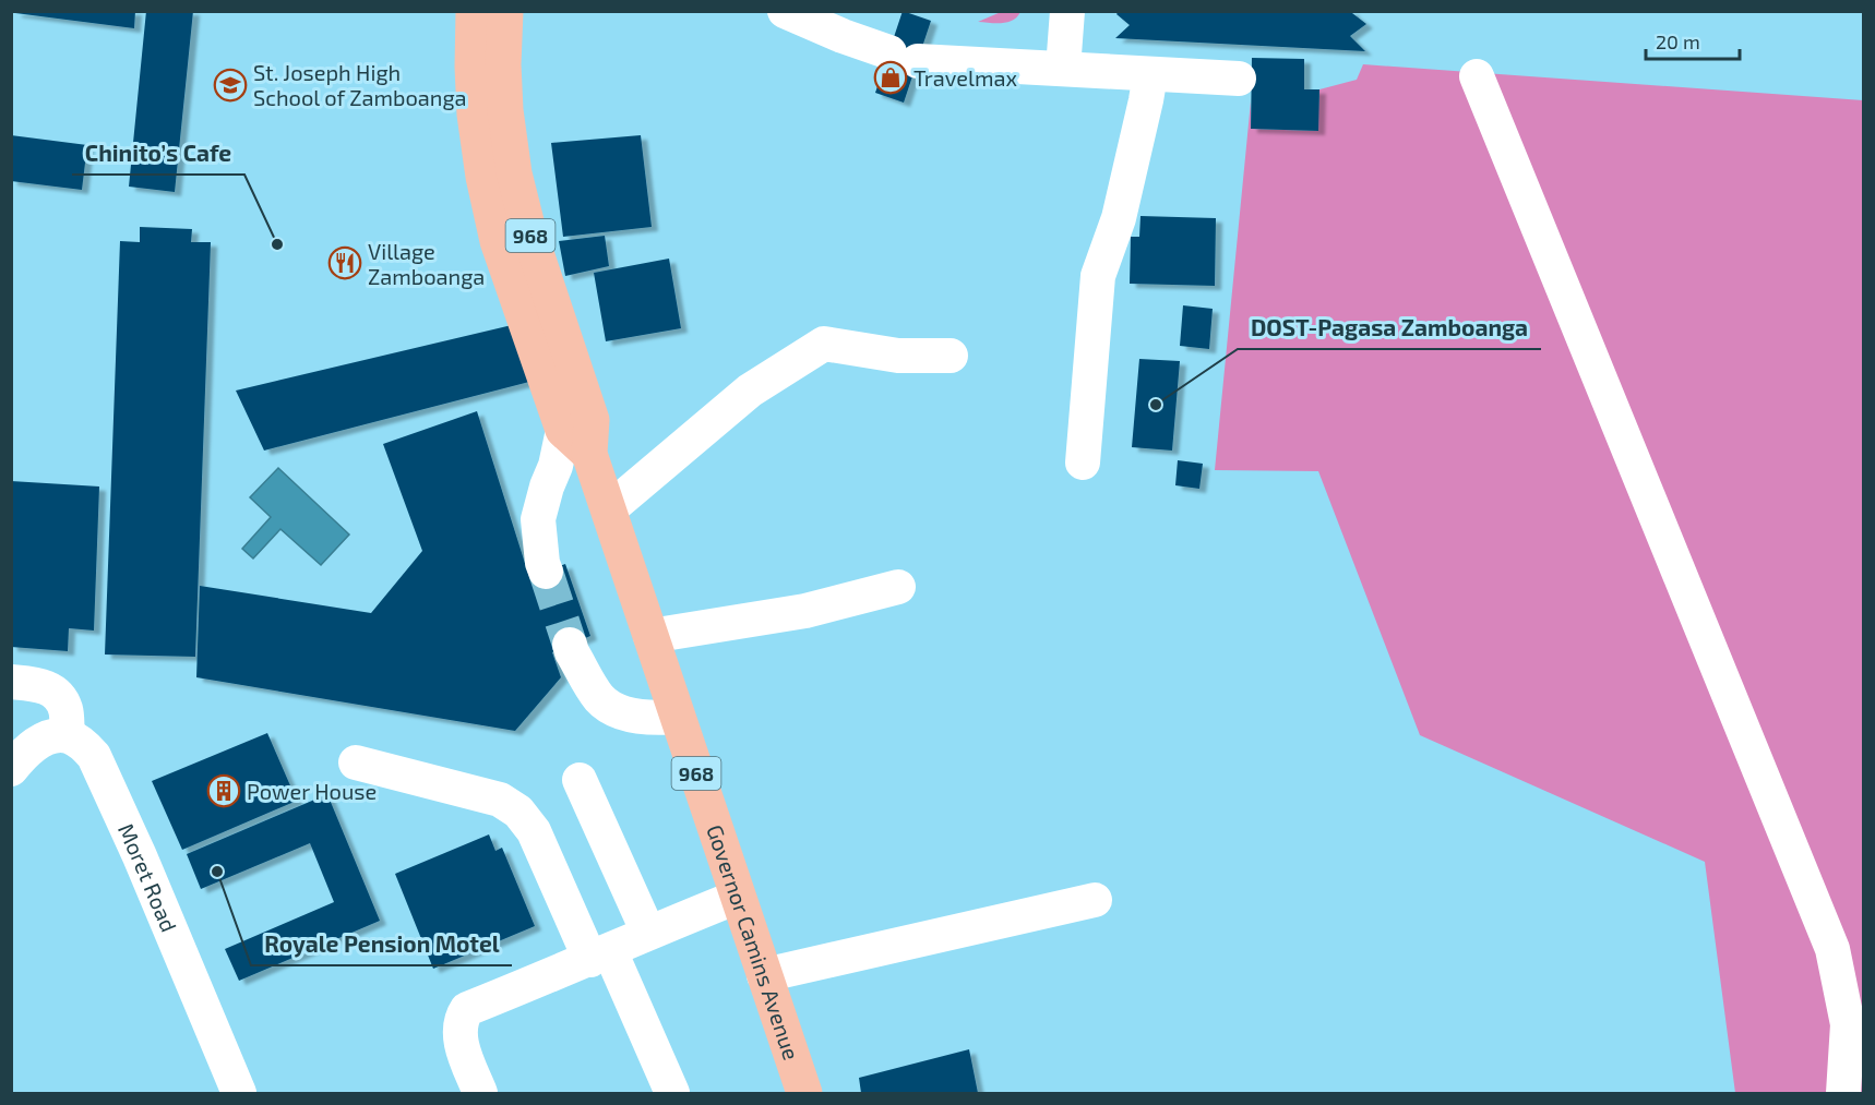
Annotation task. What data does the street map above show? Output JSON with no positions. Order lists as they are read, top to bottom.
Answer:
{
  "streets": {
    "main road": ["968", "Governor Camins Avenue"],
    "street": ["Moret Road"]
  },
  "places": {
    "shop": ["Travelmax"],
    "school or university": ["St. Joseph High School of Zamboanga"],
    "other": ["Chinito’s Cafe", "DOST-Pagasa Zamboanga", "Royale Pension Motel"],
    "restaurant": ["Village Zamboanga"],
    "building": ["Power House"]
  },
  "scale_bar": "20 m"
}
